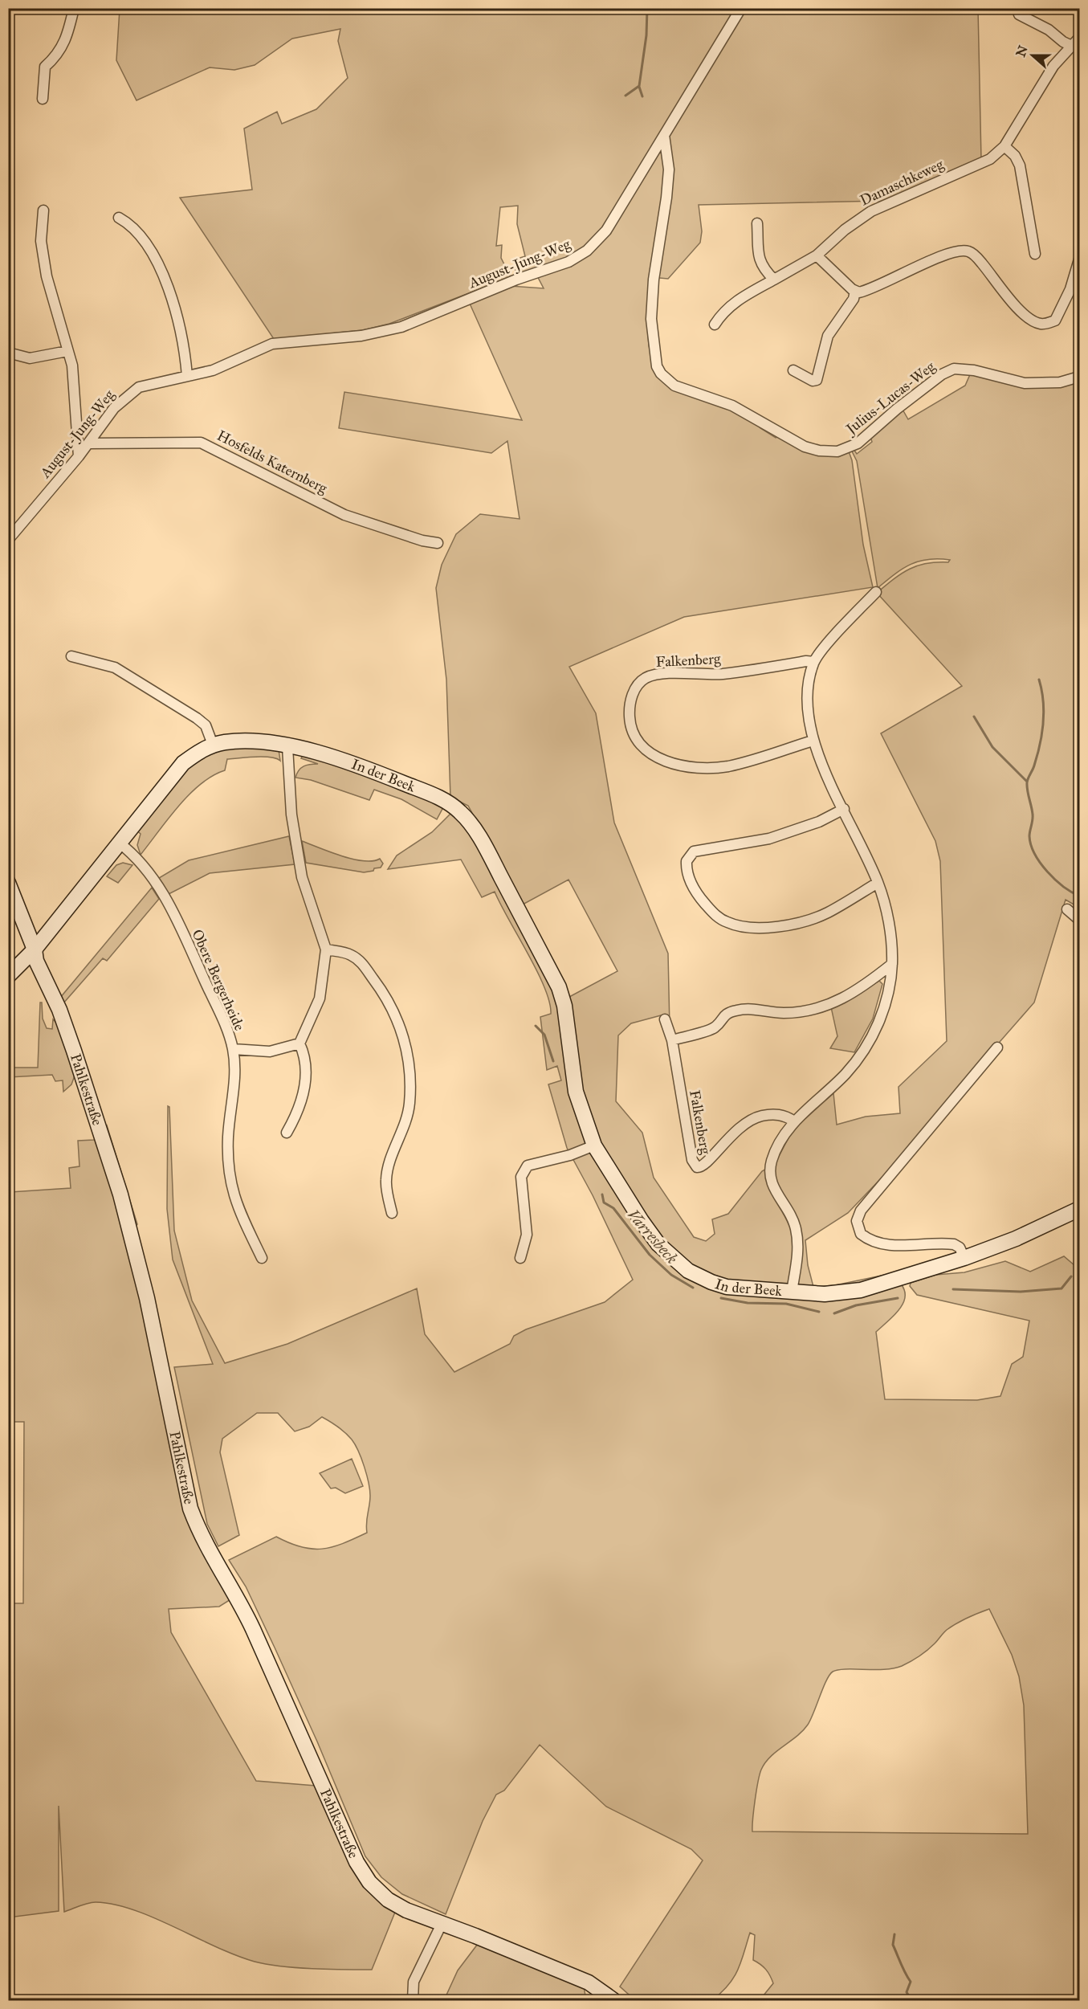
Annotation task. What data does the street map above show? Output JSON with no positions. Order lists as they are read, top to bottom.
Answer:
{
  "streets": {
    "street": [
      "Damaschkeweg",
      "August-Jung-Weg",
      "Julius-Lucas-Weg",
      "Hosfelds Katernberg",
      "Falkenberg",
      "In der Beek",
      "Obere Bergerheide",
      "Pahlkestraße"
    ]
  },
  "crossings": [
    ["August-Jung-Weg", "Julius-Lucas-Weg"],
    ["August-Jung-Weg", "Hosfelds Katernberg"],
    ["In der Beek", "Obere Bergerheide"],
    ["In der Beek", "Pahlkestraße"]
  ],
  "water": ["Varresbeck"],
  "north": "left"
}
